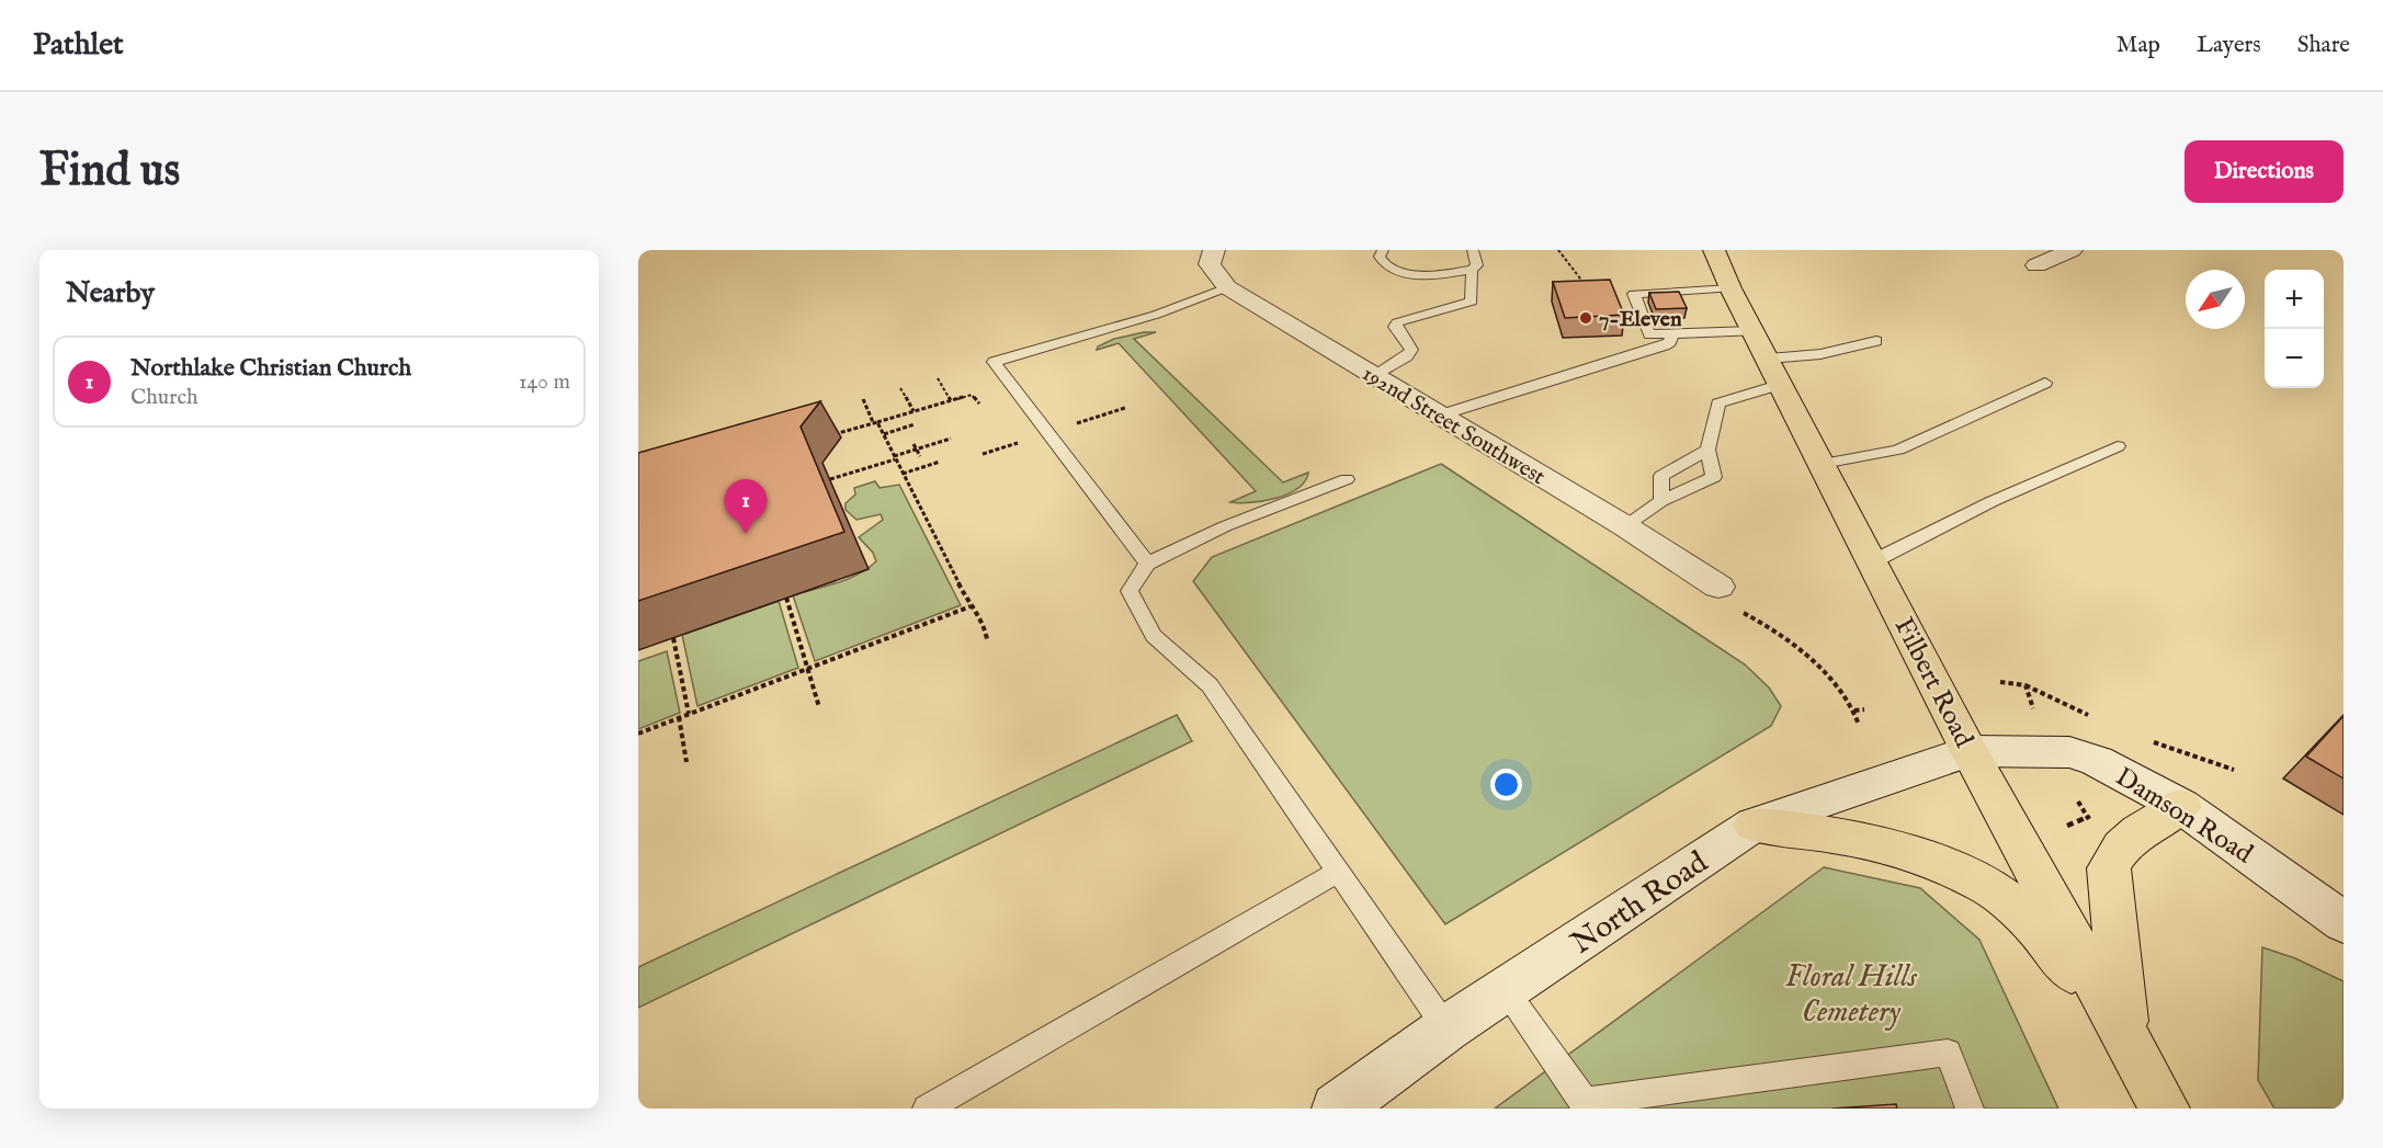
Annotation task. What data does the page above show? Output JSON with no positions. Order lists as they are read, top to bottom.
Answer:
{
  "streets": {
    "main road": ["Filbert Road"],
    "street": ["192nd Street Southwest", "Damson Road", "North Road"]
  },
  "crossings": [
    ["Filbert Road", "Damson Road"],
    ["Filbert Road", "North Road"],
    ["Damson Road", "North Road"]
  ],
  "parks": ["Floral Hills Cemetery"],
  "places": ["7-Eleven"],
  "north": "bottom left",
  "page": {
    "header": "Pathlet",
    "nav": ["Map", "Layers", "Share"],
    "buttons": "Directions",
    "title": "Find us",
    "heading": "Nearby",
    "map_buttons": ["+", "−"],
    "list": [
      {
        "mark": "1",
        "name": "Northlake Christian Church",
        "note": "Church",
        "value": "140 m"
      }
    ],
    "pins": "1"
  }
}
